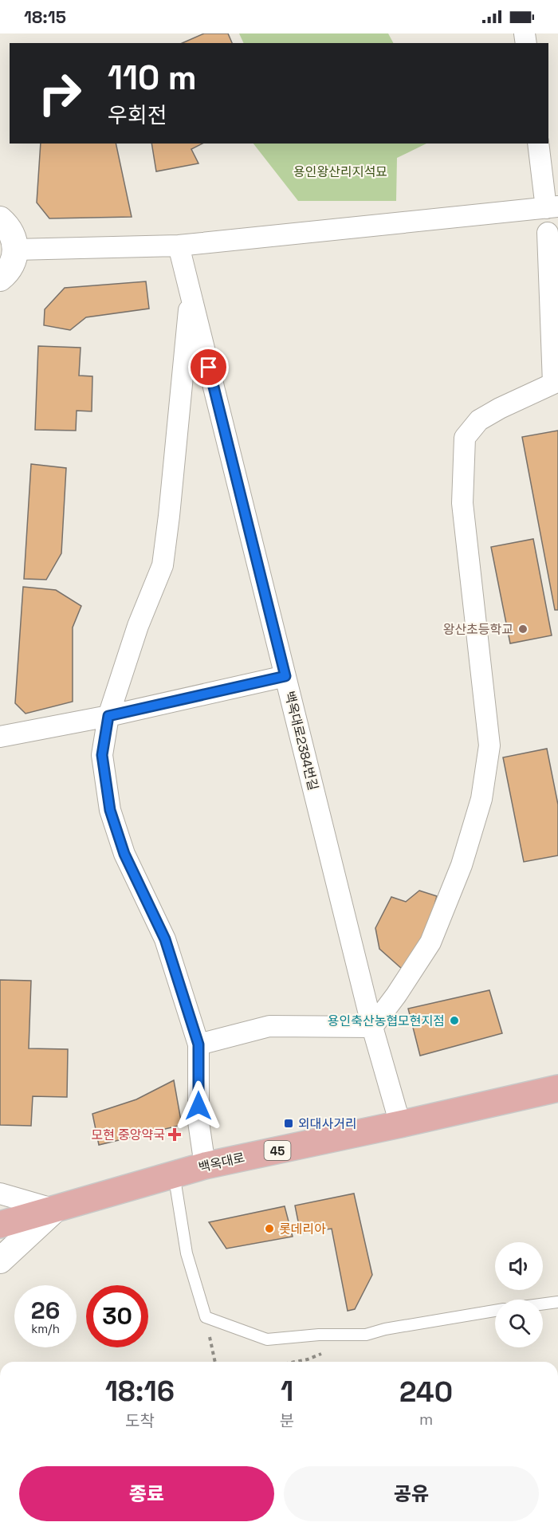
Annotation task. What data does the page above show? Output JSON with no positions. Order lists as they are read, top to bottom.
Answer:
{
  "streets": {
    "main road": ["45", "백옥대로"],
    "street": ["백옥대로2384번길"]
  },
  "crossings": [
    ["백옥대로2384번길", "백옥대로"]
  ],
  "parks": ["용인왕산리지석묘"],
  "places": {
    "other": ["왕산초등학교", "용인축산농협모현지점", "롯데리아"],
    "transit": ["외대사거리"],
    "health": ["모현 중앙약국"]
  },
  "page": {
    "status": "18:15",
    "turn": ["110 m", "우회전"],
    "speed": "26 km/h",
    "limit": "30",
    "eta": [
      "18:16",
      "도착",
      "1",
      "분",
      "240",
      "m"
    ],
    "buttons": ["종료", "공유"]
  }
}
